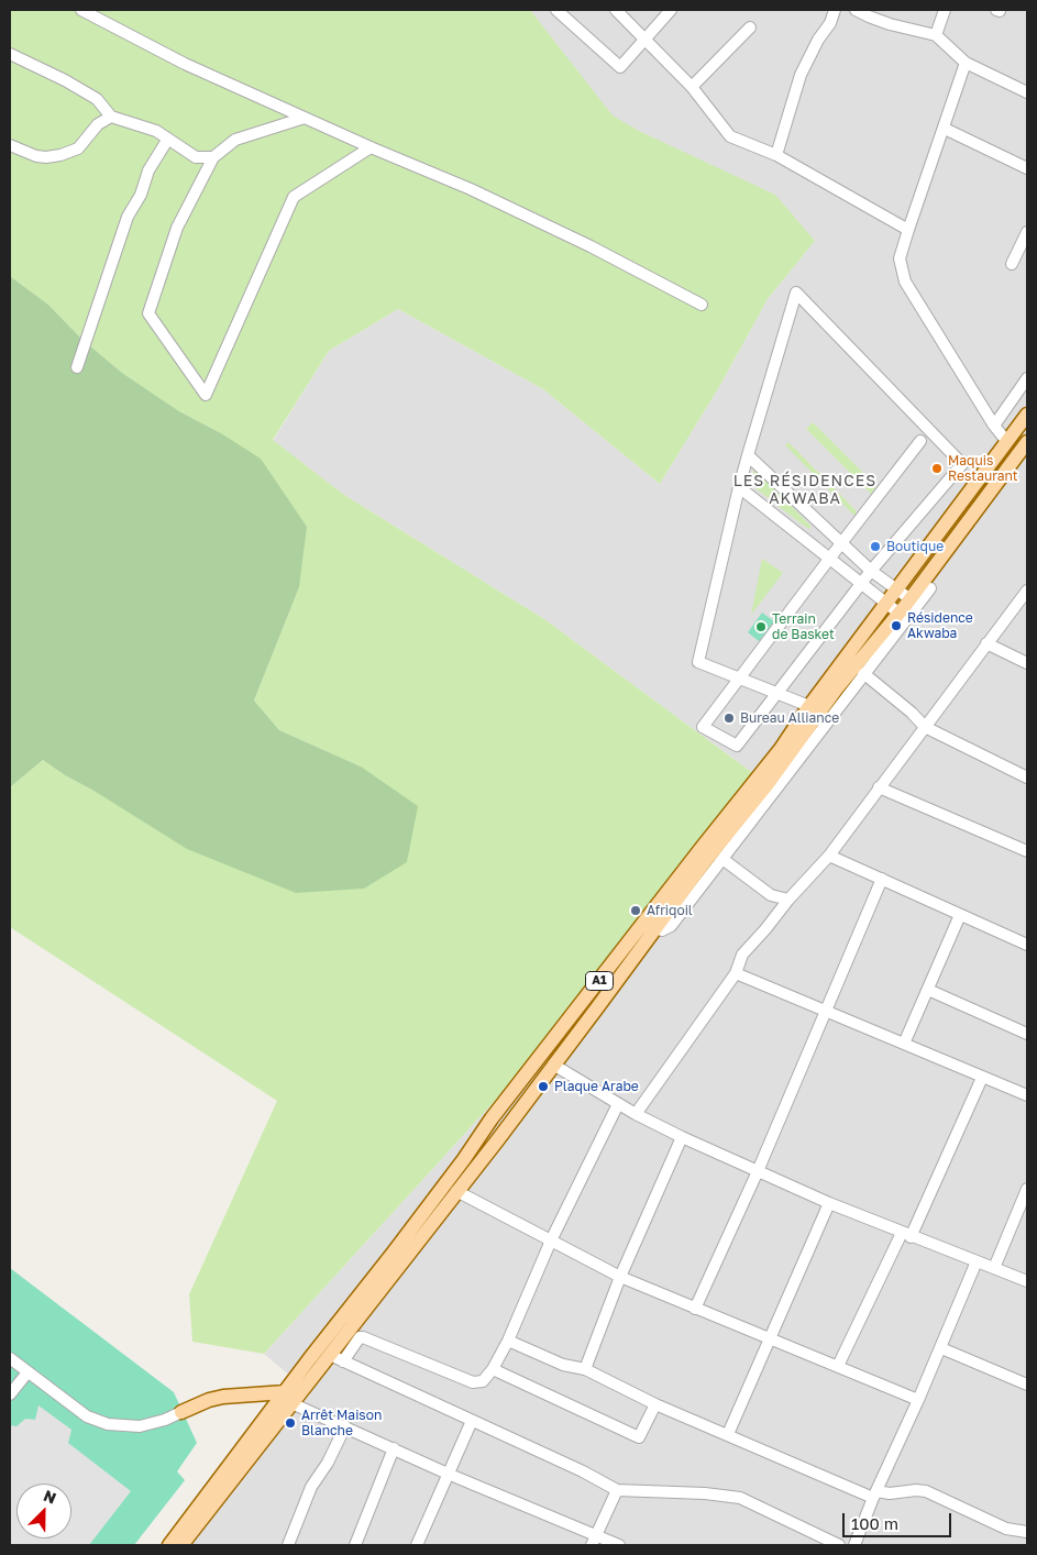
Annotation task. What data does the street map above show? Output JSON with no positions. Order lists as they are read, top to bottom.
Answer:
{
  "streets": {
    "main road": ["A1"]
  },
  "districts": ["LES RÉSIDENCES AKWABA"],
  "places": [
    "Maquis Restaurant",
    "Boutique",
    "Résidence Akwaba",
    "Terrain de Basket",
    "Bureau Alliance",
    "Afriqoil",
    "Plaque Arabe",
    "Arrêt Maison Blanche"
  ],
  "scale_bar": "100 m",
  "north": "top right"
}
